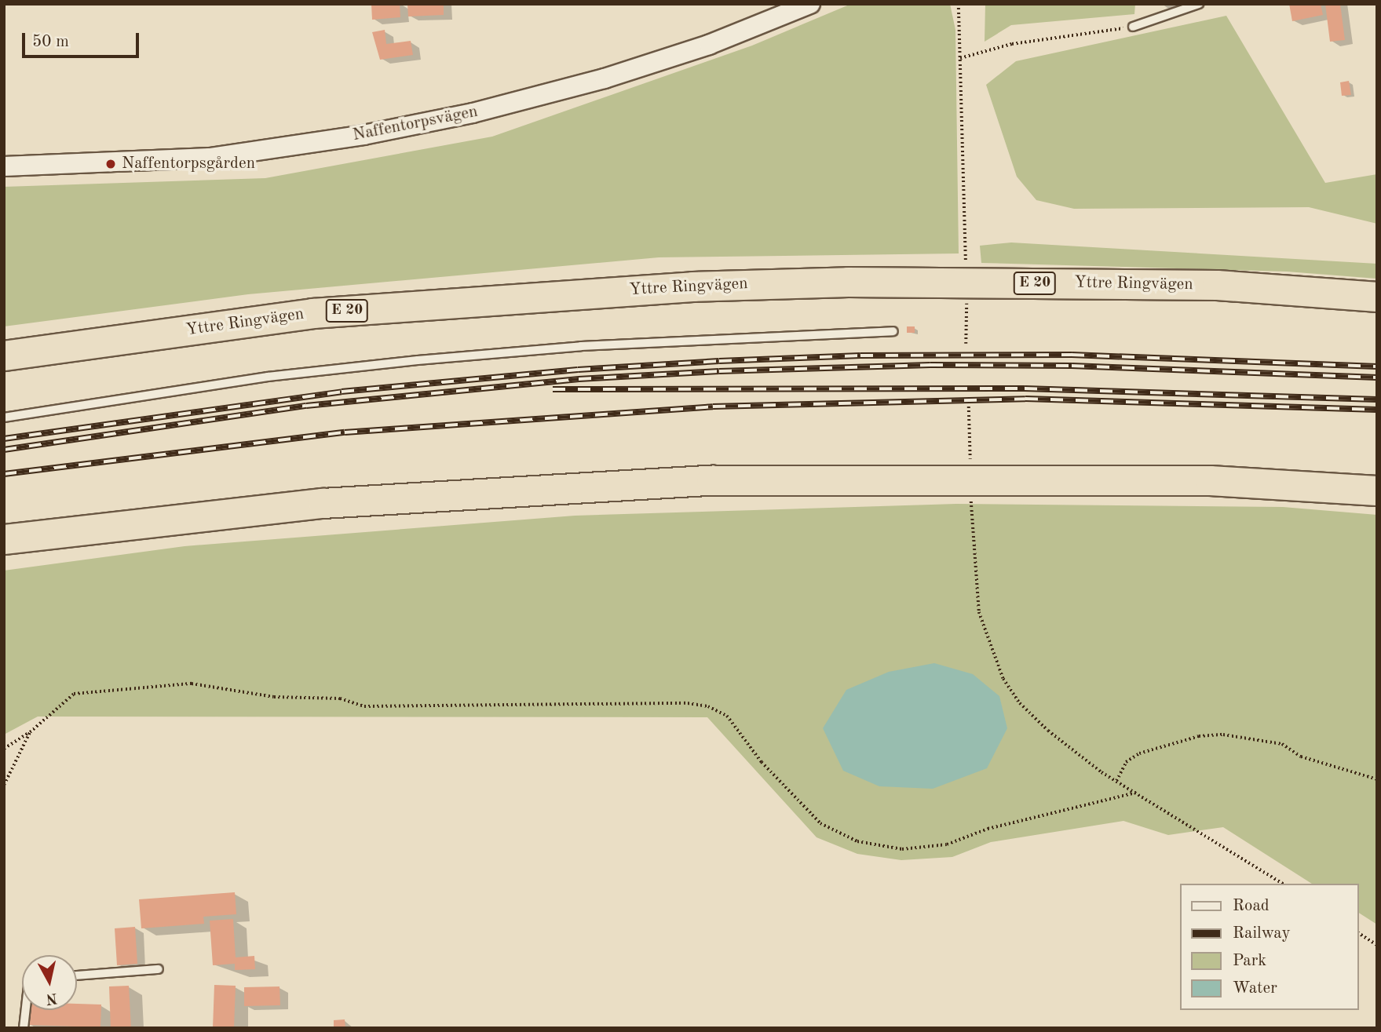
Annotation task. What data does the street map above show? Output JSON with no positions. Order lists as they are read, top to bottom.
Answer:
{
  "streets": {
    "highway": ["E 20", "Yttre Ringvägen"],
    "street": ["Naffentorpsvägen"]
  },
  "places": ["Naffentorpsgården"],
  "legend": [
    "Road",
    "Railway",
    "Park",
    "Water"
  ],
  "scale_bar": "50 m",
  "north": "bottom"
}
